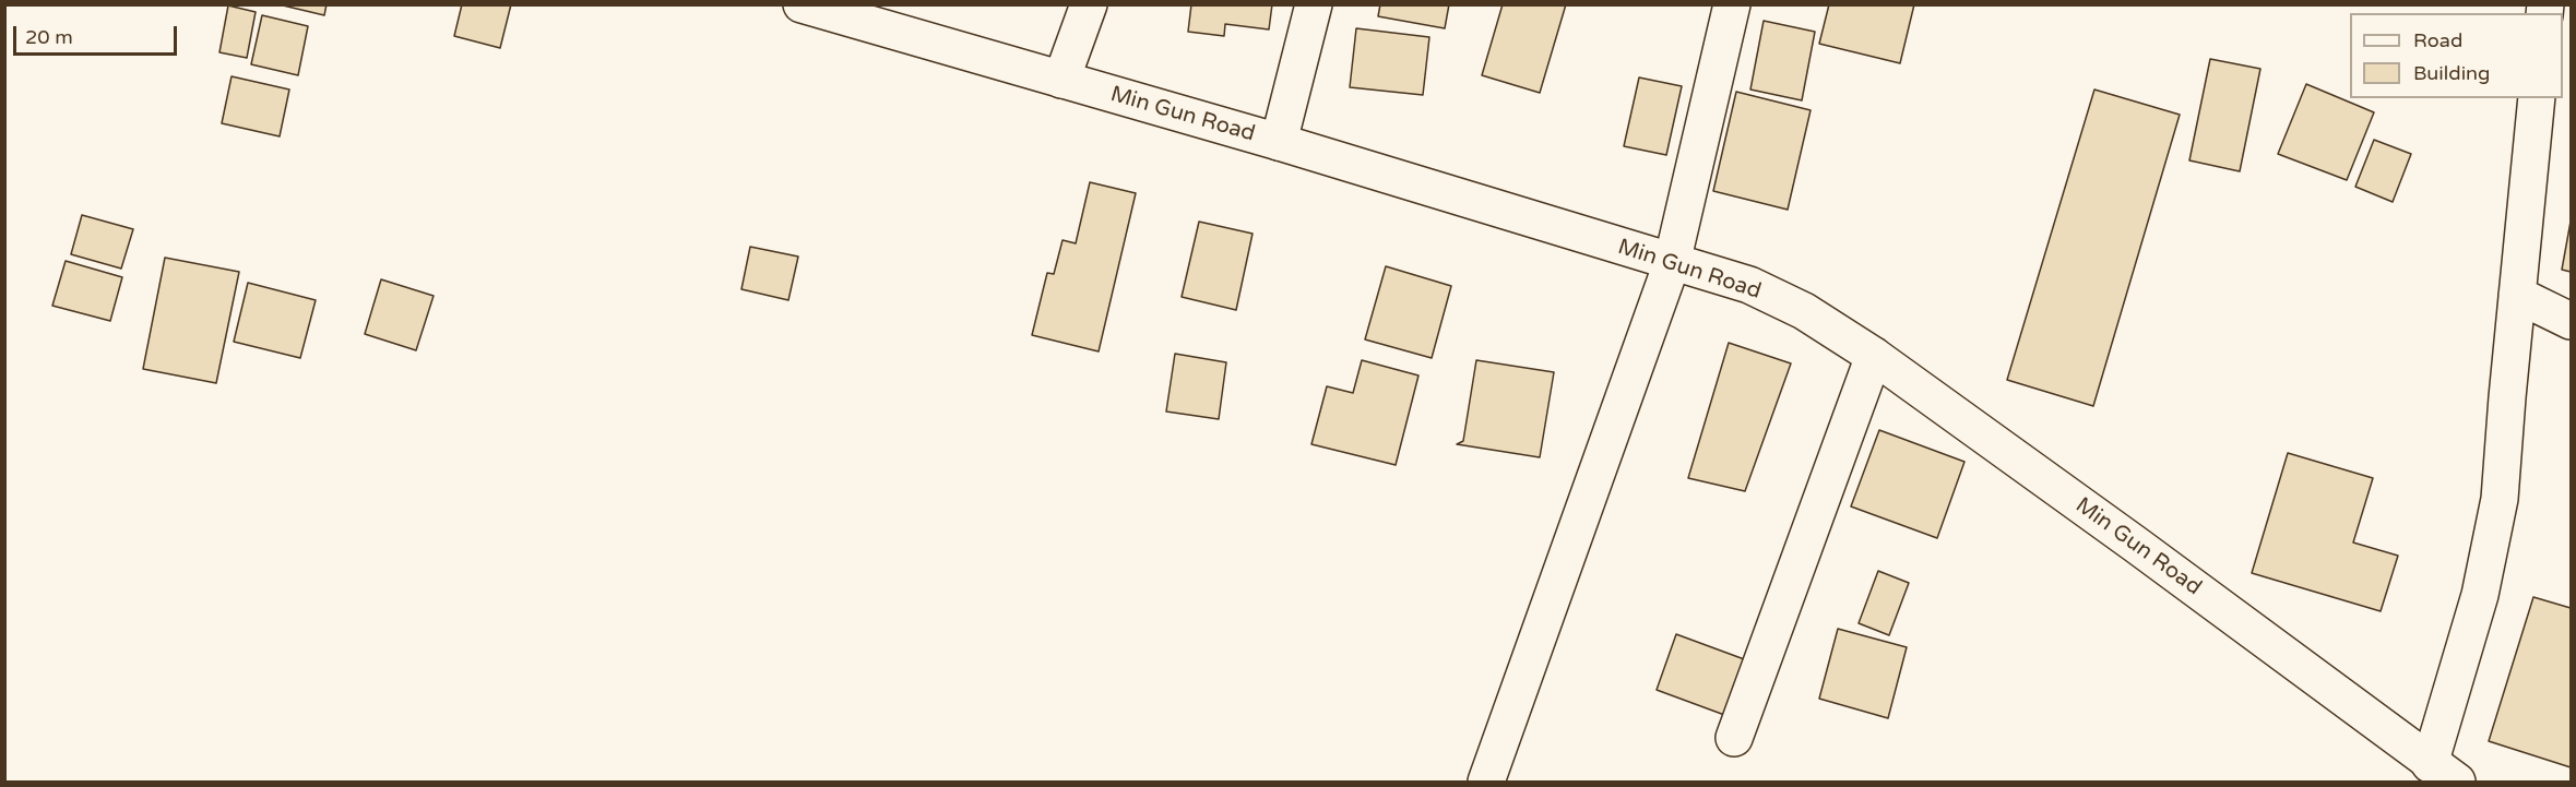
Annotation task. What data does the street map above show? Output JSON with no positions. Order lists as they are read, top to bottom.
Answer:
{
  "streets": {
    "street": ["Min Gun Road"]
  },
  "legend": ["Road", "Building"],
  "scale_bar": "20 m"
}
